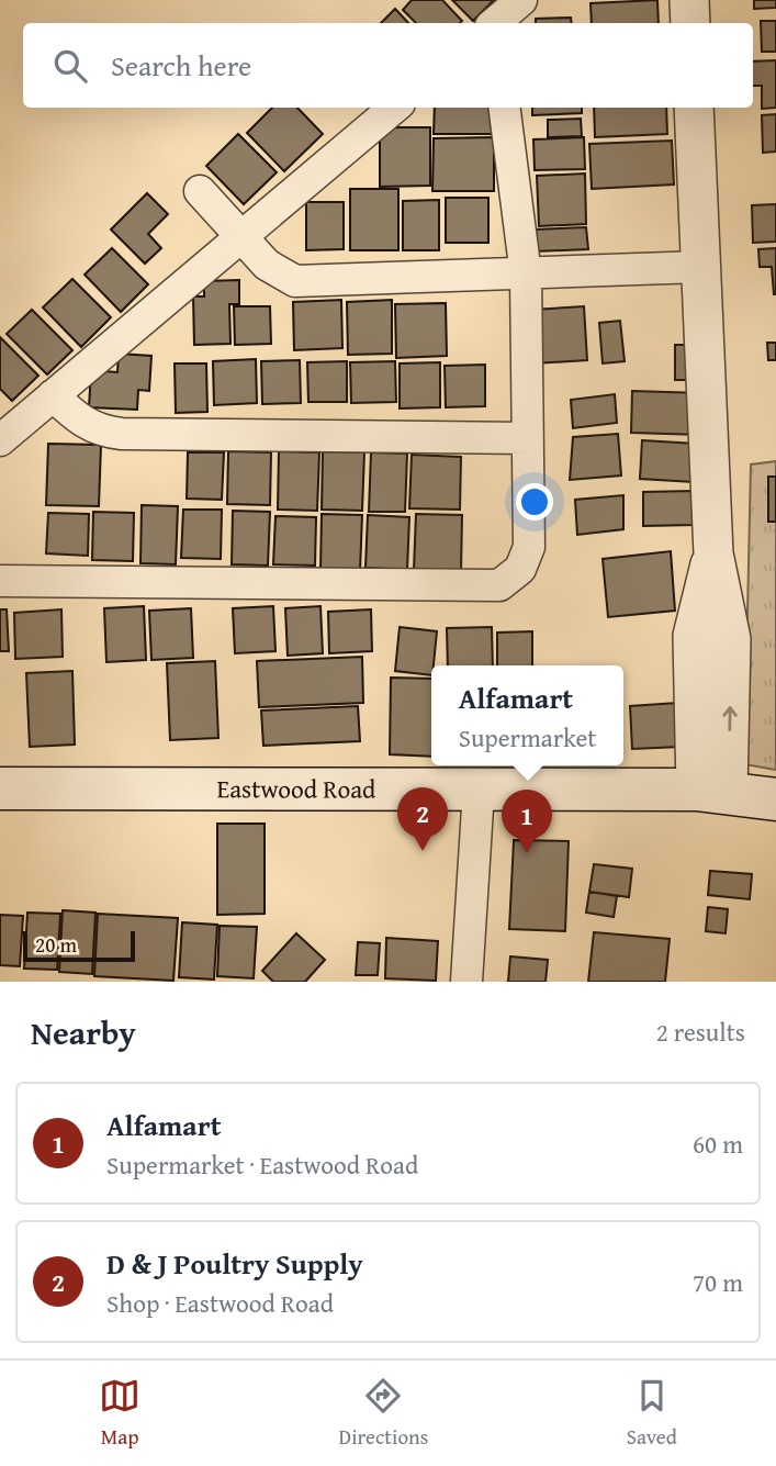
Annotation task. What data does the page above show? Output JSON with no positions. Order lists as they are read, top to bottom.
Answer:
{
  "streets": {
    "main road": ["Eastwood Road"]
  },
  "scale_bar": "20 m",
  "page": {
    "search": "Search here",
    "popup": ["Alfamart", "Supermarket"],
    "pins": ["2", "1"],
    "scale": "20 m",
    "heading": ["Nearby", "2 results"],
    "list": [
      {
        "mark": "1",
        "name": "Alfamart",
        "note": "Supermarket · Eastwood Road",
        "value": "60 m"
      },
      {
        "mark": "2",
        "name": "D & J Poultry Supply",
        "note": "Shop · Eastwood Road",
        "value": "70 m"
      }
    ],
    "nav": ["Map", "Directions", "Saved"]
  }
}
